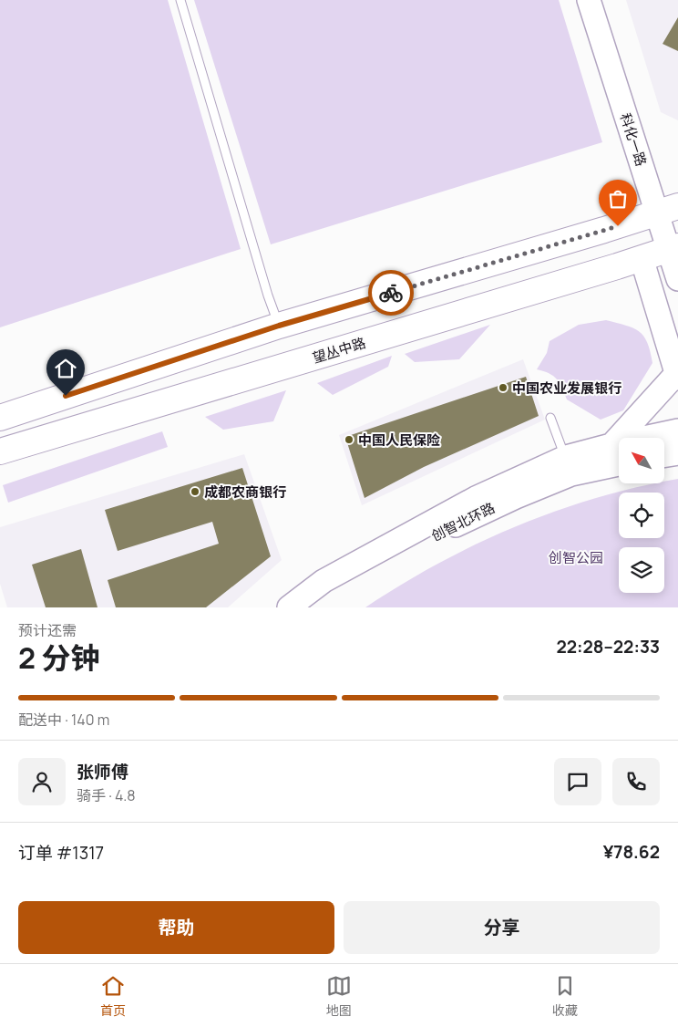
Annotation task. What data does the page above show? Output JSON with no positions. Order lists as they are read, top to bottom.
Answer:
{
  "streets": {
    "main road": ["科化一路", "望丛中路", "创智北环路"]
  },
  "crossings": [
    ["科化一路", "望丛中路"]
  ],
  "parks": ["创智公园"],
  "places": ["中国农业发展银行", "中国人民保险", "成都农商银行"],
  "north": "top left",
  "page": {
    "heading": ["2 分钟", "预计还需", "22:28–22:33"],
    "panel": [
      "张师傅",
      "骑手 · 4.8",
      "订单 #1317",
      "¥78.62"
    ],
    "bar": "配送中 · 140 m",
    "buttons": ["帮助", "分享"],
    "tabs": ["首页", "地图", "收藏"]
  }
}
